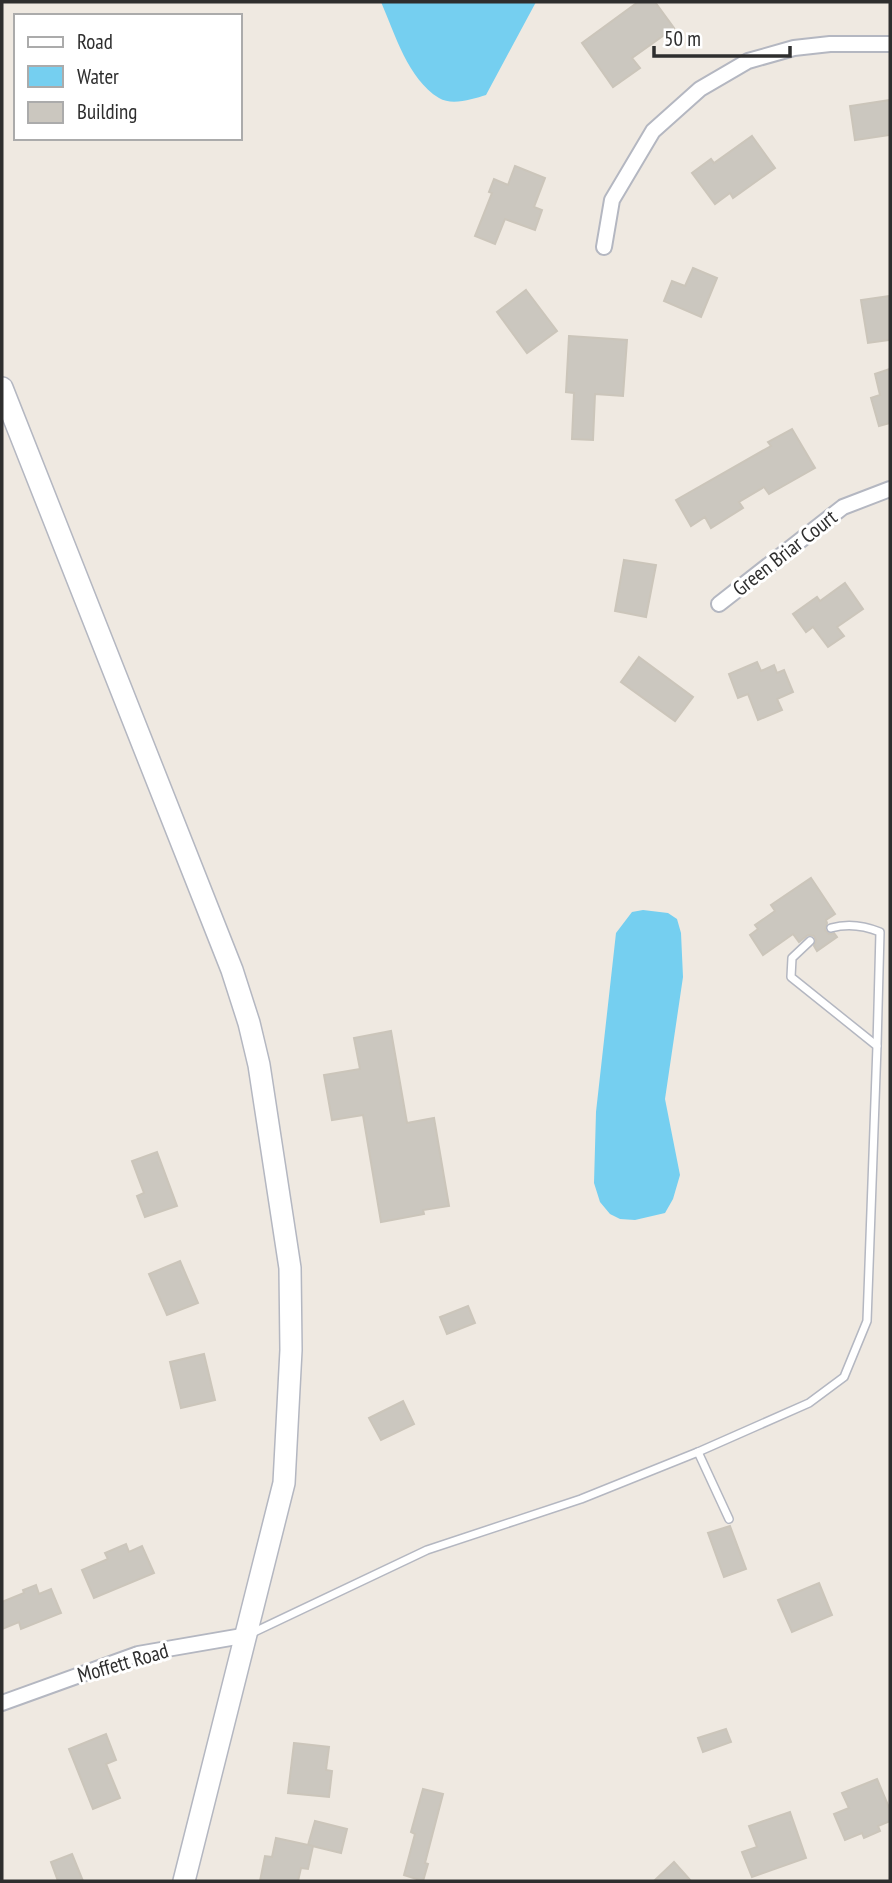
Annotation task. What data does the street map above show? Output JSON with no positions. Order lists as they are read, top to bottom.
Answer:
{
  "streets": {
    "street": ["Green Briar Court", "Moffett Road"]
  },
  "legend": ["Road", "Water", "Building"],
  "scale_bar": "50 m"
}
